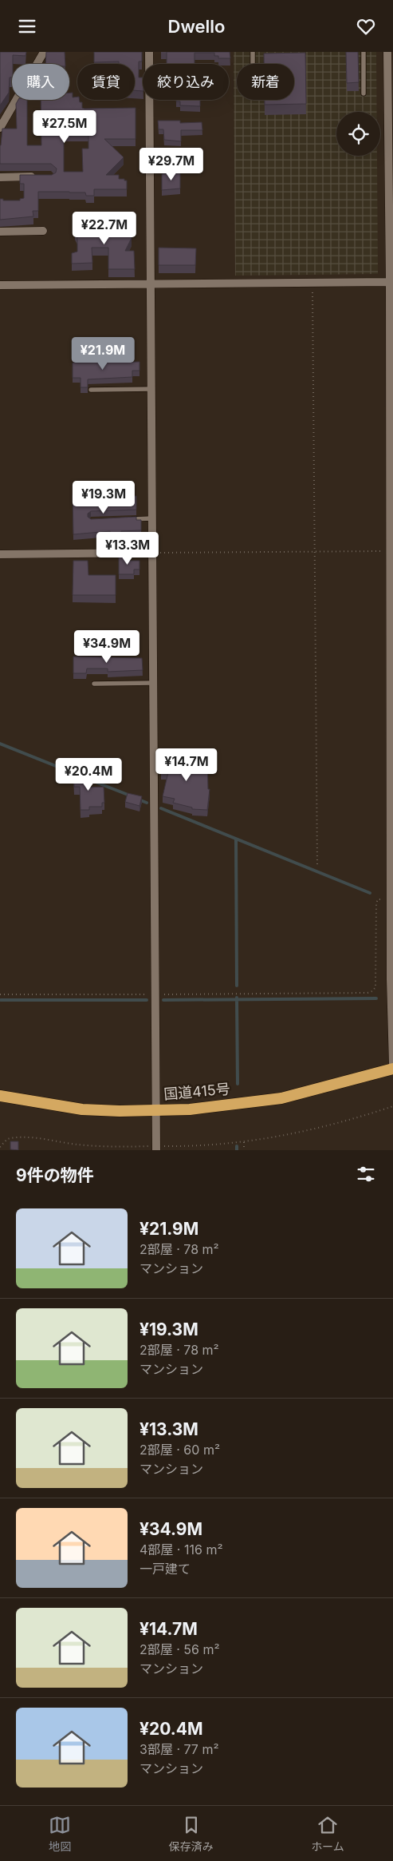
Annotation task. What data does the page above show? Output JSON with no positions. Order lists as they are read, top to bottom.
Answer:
{
  "streets": {
    "highway": ["国道415号"]
  },
  "page": {
    "header": "Dwello",
    "chip": [
      "購入",
      "賃貸",
      "絞り込み",
      "新着"
    ],
    "price": [
      "¥27.5M",
      "¥29.7M",
      "¥22.7M",
      "¥21.9M",
      "¥19.3M",
      "¥13.3M",
      "¥34.9M",
      "¥14.7M",
      "¥20.4M"
    ],
    "heading": "9件の物件",
    "list": [
      {
        "name": "¥21.9M",
        "note": "2部屋 · 78 m² · マンション"
      },
      {
        "name": "¥19.3M",
        "note": "2部屋 · 78 m² · マンション"
      },
      {
        "name": "¥13.3M",
        "note": "2部屋 · 60 m² · マンション"
      },
      {
        "name": "¥34.9M",
        "note": "4部屋 · 116 m² · 一戸建て"
      },
      {
        "name": "¥14.7M",
        "note": "2部屋 · 56 m² · マンション"
      },
      {
        "name": "¥20.4M",
        "note": "3部屋 · 77 m² · マンション"
      }
    ],
    "tabs": ["地図", "保存済み", "ホーム"]
  }
}
